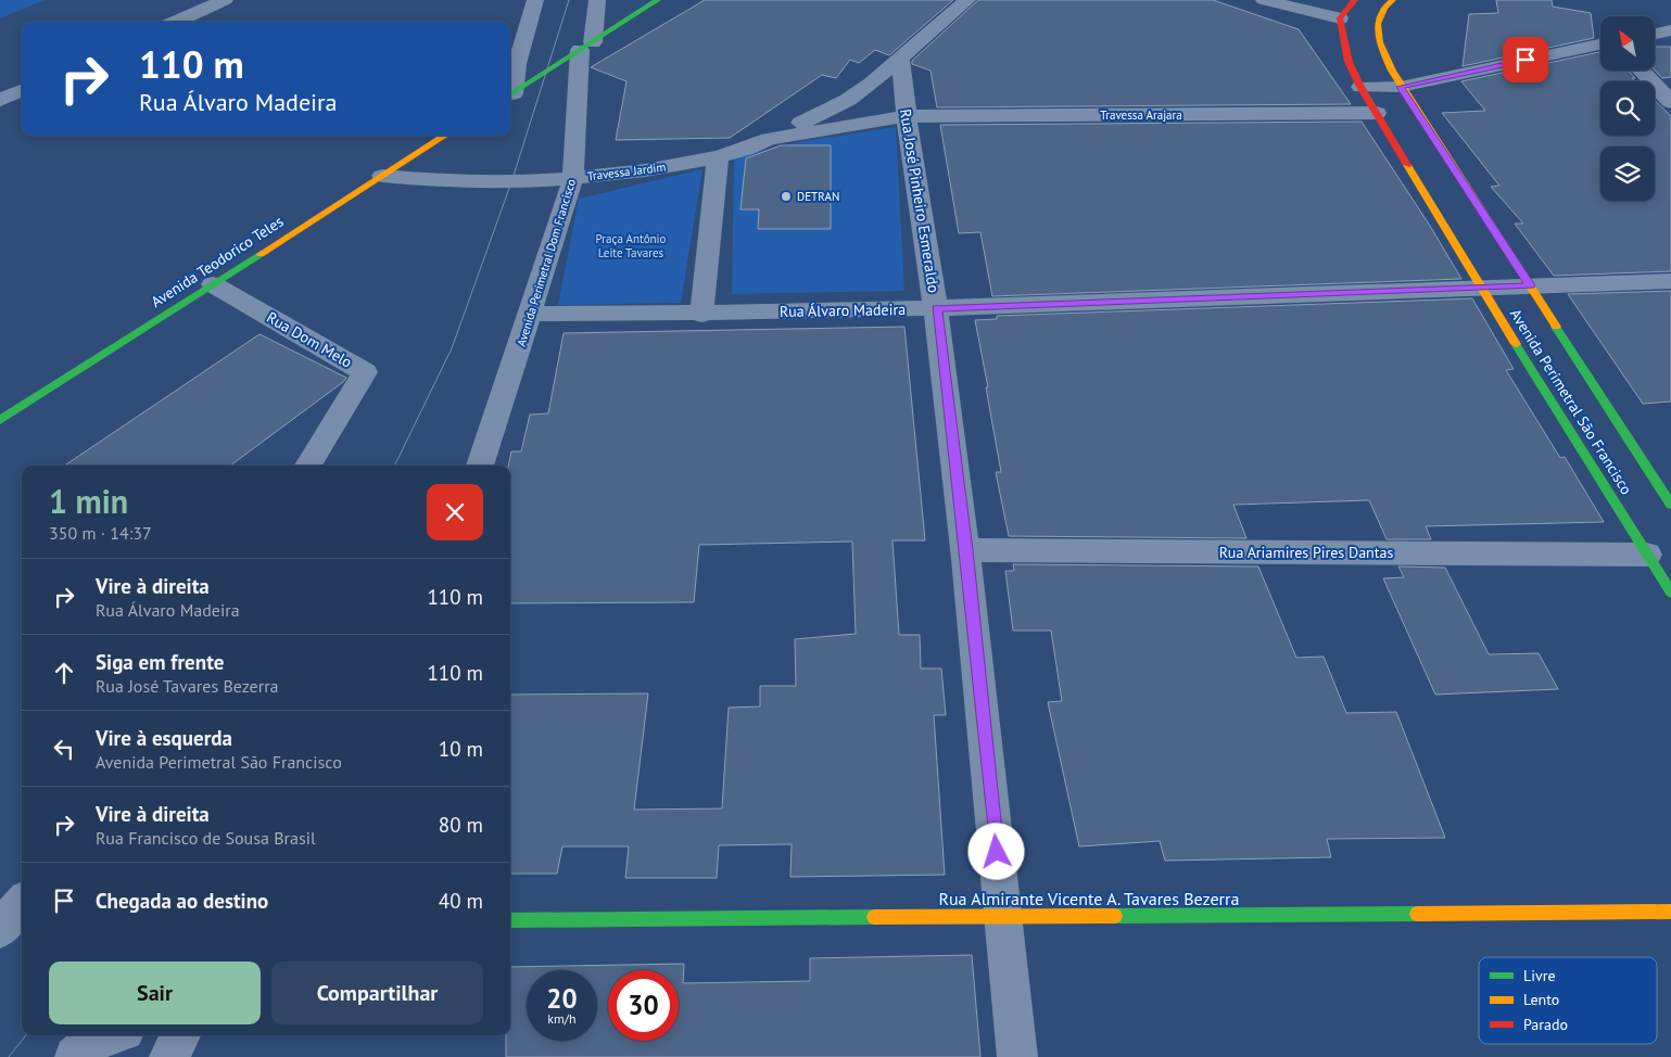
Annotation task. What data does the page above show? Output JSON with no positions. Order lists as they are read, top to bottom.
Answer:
{
  "streets": {
    "main road": ["Avenida Teodorico Teles", "Avenida Perimetral São Francisco", "Rua Almirante Vicente A. Tavares Bezerra"],
    "street": [
      "Travessa Arajara",
      "Travessa Jardim",
      "Rua José Pinheiro Esmeraldo",
      "Avenida Perimetral Dom Francisco",
      "Rua Álvaro Madeira",
      "Rua Dom Melo",
      "Rua Ariamires Pires Dantas"
    ]
  },
  "crossings": [
    ["Travessa Arajara", "Travessa Jardim"],
    ["Travessa Arajara", "Rua José Pinheiro Esmeraldo"],
    ["Travessa Arajara", "Avenida Perimetral São Francisco"],
    ["Travessa Jardim", "Rua José Pinheiro Esmeraldo"],
    ["Travessa Jardim", "Avenida Teodorico Teles"],
    ["Travessa Jardim", "Avenida Perimetral Dom Francisco"],
    ["Rua José Pinheiro Esmeraldo", "Rua Álvaro Madeira"],
    ["Rua José Pinheiro Esmeraldo", "Rua Ariamires Pires Dantas"],
    ["Rua José Pinheiro Esmeraldo", "Rua Almirante Vicente A. Tavares Bezerra"],
    ["Avenida Teodorico Teles", "Rua Dom Melo"],
    ["Avenida Perimetral Dom Francisco", "Rua Álvaro Madeira"],
    ["Rua Álvaro Madeira", "Avenida Perimetral São Francisco"],
    ["Avenida Perimetral São Francisco", "Rua Ariamires Pires Dantas"]
  ],
  "parks": ["Praça Antônio Leite Tavares"],
  "places": ["DETRAN"],
  "legend": ["Livre", "Lento", "Parado"],
  "north": "top left",
  "page": {
    "turn": ["110 m", "Rua Álvaro Madeira"],
    "heading": ["1 min", "350 m · 14:37"],
    "list": [
      {
        "name": "Vire à direita",
        "note": "Rua Álvaro Madeira",
        "value": "110 m"
      },
      {
        "name": "Siga em frente",
        "note": "Rua José Tavares Bezerra",
        "value": "110 m"
      },
      {
        "name": "Vire à esquerda",
        "note": "Avenida Perimetral São Francisco",
        "value": "10 m"
      },
      {
        "name": "Vire à direita",
        "note": "Rua Francisco de Sousa Brasil",
        "value": "80 m"
      },
      {
        "name": "Chegada ao destino",
        "value": "40 m"
      }
    ],
    "buttons": ["Sair", "Compartilhar"],
    "speed": "20 km/h",
    "limit": "30"
  }
}
